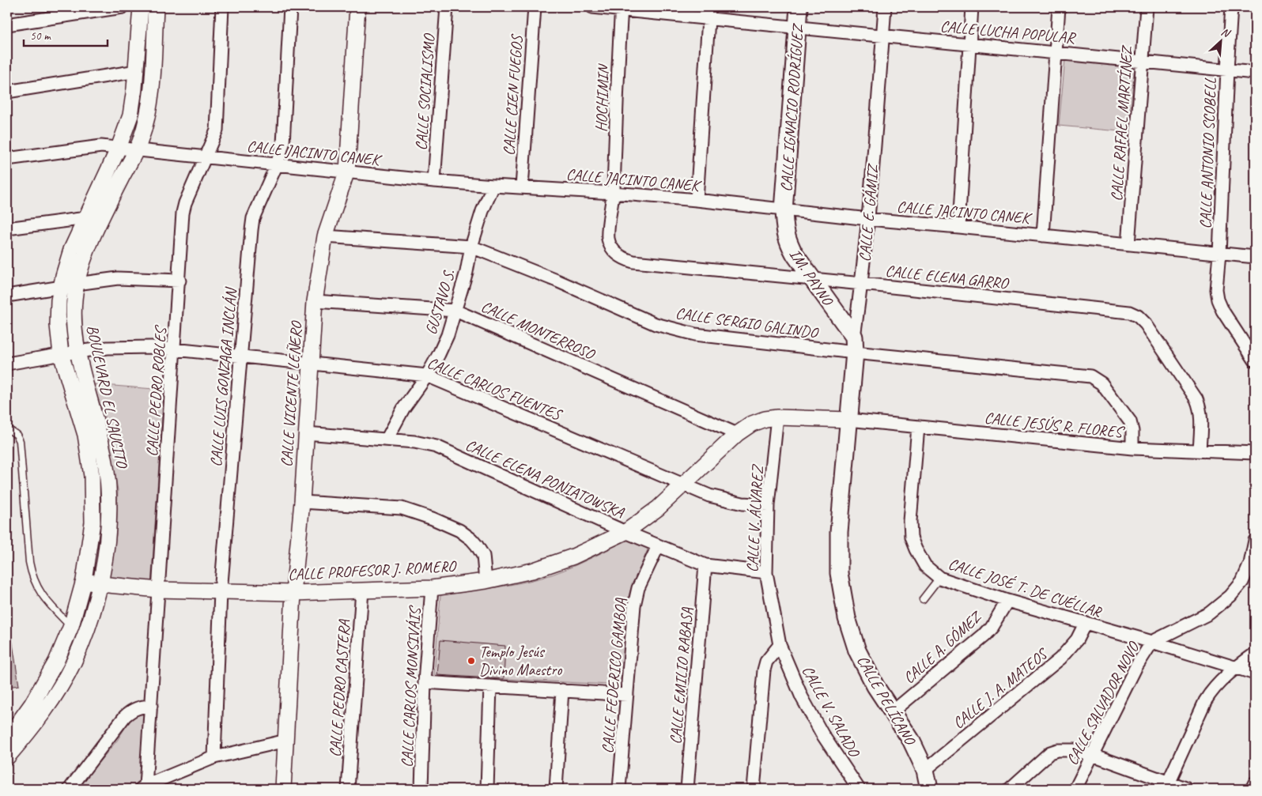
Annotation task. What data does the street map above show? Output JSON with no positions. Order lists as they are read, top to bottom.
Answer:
{
  "streets": {
    "main road": [
      "CALLE IGNACIO RODRÍGUEZ",
      "CALLE E. GÁMIZ",
      "IM. PAYNO",
      "CALLE PELÍCANO"
    ],
    "street": [
      "CALLE LUCHA POPULAR",
      "CALLE SOCIALISMO",
      "CALLE CIEN FUEGOS",
      "HOCHIMIN",
      "CALLE RAFAEL MARTÍNEZ",
      "CALLE JACINTO CANEK",
      "CALLE ANTONIO SCOBELL",
      "CALLE ELENA GARRO",
      "GUSTAVO S.",
      "CALLE SERGIO GALINDO",
      "CALLE MONTERROSO",
      "CALLE LUIS GONZAGA INCLÁN",
      "CALLE CARLOS FUENTES",
      "CALLE PEDRO ROBLES",
      "CALLE VICENTE LEÑERO",
      "BOULEVARD EL SAUCITO",
      "CALLE JESÚS R. FLORES",
      "CALLE ELENA PONIATOWSKA",
      "CALLE V. ÁLVAREZ",
      "CALLE PROFESOR J. ROMERO",
      "CALLE JOSÉ T. DE CUÉLLAR",
      "CALLE A. GÓMEZ",
      "CALLE FEDERICO GAMBOA",
      "CALLE EMILIO RABASA",
      "CALLE CARLOS MONSIVÁIS",
      "CALLE PEDRO CASTERA",
      "CALLE J. A. MATEOS",
      "CALLE SALVADOR NOVO",
      "CALLE V. SALADO"
    ]
  },
  "crossings": [
    ["CALLE LUCHA POPULAR", "HOCHIMIN"],
    ["CALLE LUCHA POPULAR", "CALLE IGNACIO RODRÍGUEZ"],
    ["CALLE LUCHA POPULAR", "CALLE RAFAEL MARTÍNEZ"],
    ["CALLE LUCHA POPULAR", "CALLE ANTONIO SCOBELL"],
    ["CALLE LUCHA POPULAR", "CALLE E. GÁMIZ"],
    ["CALLE SOCIALISMO", "CALLE JACINTO CANEK"],
    ["CALLE CIEN FUEGOS", "CALLE JACINTO CANEK"],
    ["HOCHIMIN", "CALLE JACINTO CANEK"],
    ["HOCHIMIN", "CALLE ELENA GARRO"],
    ["CALLE IGNACIO RODRÍGUEZ", "CALLE JACINTO CANEK"],
    ["CALLE IGNACIO RODRÍGUEZ", "IM. PAYNO"],
    ["CALLE RAFAEL MARTÍNEZ", "CALLE JACINTO CANEK"],
    ["CALLE JACINTO CANEK", "CALLE ANTONIO SCOBELL"],
    ["CALLE JACINTO CANEK", "CALLE E. GÁMIZ"],
    ["CALLE JACINTO CANEK", "IM. PAYNO"],
    ["CALLE JACINTO CANEK", "CALLE ELENA GARRO"],
    ["CALLE JACINTO CANEK", "GUSTAVO S."],
    ["CALLE JACINTO CANEK", "CALLE LUIS GONZAGA INCLÁN"],
    ["CALLE JACINTO CANEK", "CALLE PEDRO ROBLES"],
    ["CALLE JACINTO CANEK", "CALLE VICENTE LEÑERO"],
    ["CALLE JACINTO CANEK", "BOULEVARD EL SAUCITO"],
    ["CALLE E. GÁMIZ", "IM. PAYNO"],
    ["CALLE E. GÁMIZ", "CALLE ELENA GARRO"],
    ["CALLE E. GÁMIZ", "CALLE SERGIO GALINDO"],
    ["CALLE E. GÁMIZ", "CALLE JESÚS R. FLORES"],
    ["CALLE E. GÁMIZ", "CALLE PROFESOR J. ROMERO"],
    ["CALLE E. GÁMIZ", "CALLE PELÍCANO"],
    ["IM. PAYNO", "CALLE ELENA GARRO"],
    ["IM. PAYNO", "CALLE SERGIO GALINDO"],
    ["CALLE ELENA GARRO", "CALLE JESÚS R. FLORES"],
    ["GUSTAVO S.", "CALLE SERGIO GALINDO"],
    ["GUSTAVO S.", "CALLE MONTERROSO"],
    ["GUSTAVO S.", "CALLE CARLOS FUENTES"],
    ["GUSTAVO S.", "CALLE ELENA PONIATOWSKA"],
    ["CALLE SERGIO GALINDO", "CALLE VICENTE LEÑERO"],
    ["CALLE SERGIO GALINDO", "CALLE JESÚS R. FLORES"],
    ["CALLE MONTERROSO", "CALLE VICENTE LEÑERO"],
    ["CALLE MONTERROSO", "CALLE PROFESOR J. ROMERO"],
    ["CALLE LUIS GONZAGA INCLÁN", "CALLE CARLOS FUENTES"],
    ["CALLE LUIS GONZAGA INCLÁN", "CALLE PROFESOR J. ROMERO"],
    ["CALLE CARLOS FUENTES", "CALLE PEDRO ROBLES"],
    ["CALLE CARLOS FUENTES", "CALLE VICENTE LEÑERO"],
    ["CALLE CARLOS FUENTES", "BOULEVARD EL SAUCITO"],
    ["CALLE CARLOS FUENTES", "CALLE V. ÁLVAREZ"],
    ["CALLE CARLOS FUENTES", "CALLE PROFESOR J. ROMERO"],
    ["CALLE PEDRO ROBLES", "CALLE PROFESOR J. ROMERO"],
    ["CALLE VICENTE LEÑERO", "CALLE ELENA PONIATOWSKA"],
    ["CALLE VICENTE LEÑERO", "CALLE PROFESOR J. ROMERO"],
    ["BOULEVARD EL SAUCITO", "CALLE PROFESOR J. ROMERO"],
    ["CALLE JESÚS R. FLORES", "CALLE PROFESOR J. ROMERO"],
    ["CALLE JESÚS R. FLORES", "CALLE JOSÉ T. DE CUÉLLAR"],
    ["CALLE JESÚS R. FLORES", "CALLE PELÍCANO"],
    ["CALLE ELENA PONIATOWSKA", "CALLE V. ÁLVAREZ"],
    ["CALLE ELENA PONIATOWSKA", "CALLE PROFESOR J. ROMERO"],
    ["CALLE ELENA PONIATOWSKA", "CALLE FEDERICO GAMBOA"],
    ["CALLE ELENA PONIATOWSKA", "CALLE EMILIO RABASA"],
    ["CALLE V. ÁLVAREZ", "CALLE PROFESOR J. ROMERO"],
    ["CALLE V. ÁLVAREZ", "CALLE V. SALADO"],
    ["CALLE PROFESOR J. ROMERO", "CALLE CARLOS MONSIVÁIS"],
    ["CALLE PROFESOR J. ROMERO", "CALLE PEDRO CASTERA"],
    ["CALLE PROFESOR J. ROMERO", "CALLE PELÍCANO"],
    ["CALLE JOSÉ T. DE CUÉLLAR", "CALLE A. GÓMEZ"],
    ["CALLE JOSÉ T. DE CUÉLLAR", "CALLE J. A. MATEOS"],
    ["CALLE JOSÉ T. DE CUÉLLAR", "CALLE SALVADOR NOVO"],
    ["CALLE A. GÓMEZ", "CALLE PELÍCANO"],
    ["CALLE J. A. MATEOS", "CALLE PELÍCANO"]
  ],
  "places": ["Templo Jesús Divino Maestro"],
  "scale_bar": "50 m",
  "north": "top right"
}
